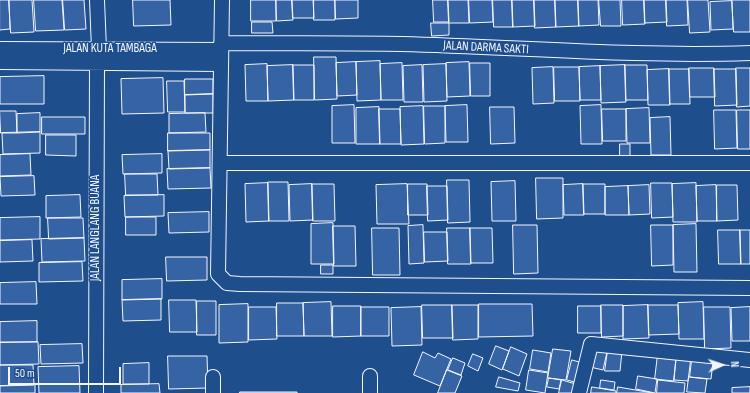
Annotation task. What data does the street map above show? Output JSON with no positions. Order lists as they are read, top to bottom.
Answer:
{
  "streets": {
    "street": ["JALAN DARMA SAKTI", "JALAN KUTA TAMBAGA", "JALAN LANGLANG BUANA"]
  },
  "crossings": [
    ["JALAN DARMA SAKTI", "JALAN KUTA TAMBAGA"],
    ["JALAN KUTA TAMBAGA", "JALAN LANGLANG BUANA"]
  ],
  "scale_bar": "50 m",
  "north": "right"
}
